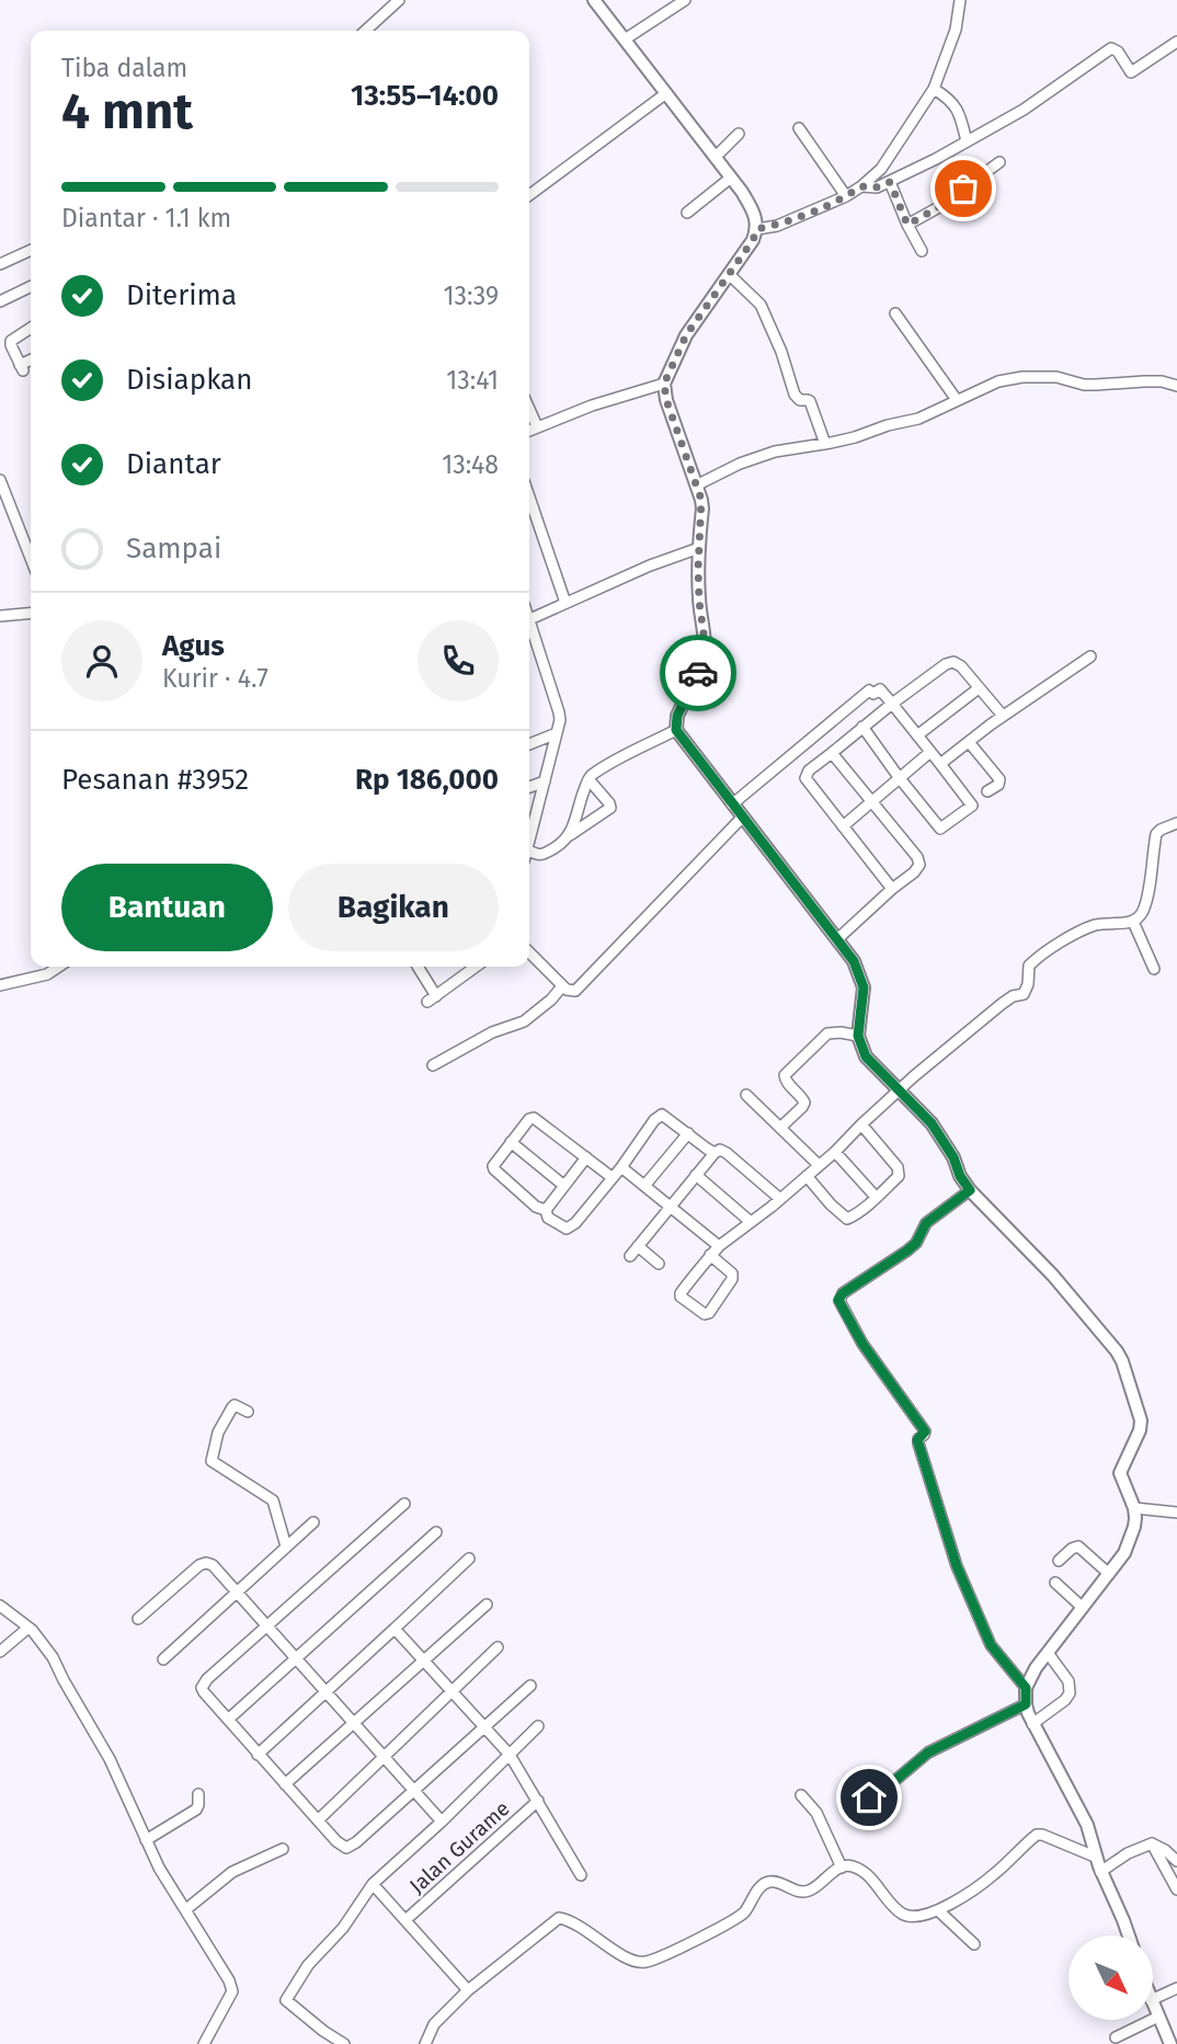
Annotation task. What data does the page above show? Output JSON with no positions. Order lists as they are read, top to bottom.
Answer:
{
  "streets": {
    "street": ["Jalan Gurame"]
  },
  "north": "bottom right",
  "page": {
    "heading": ["4 mnt", "Tiba dalam", "13:55–14:00"],
    "panel": [
      "Agus",
      "Kurir · 4.7",
      "Pesanan #3952",
      "Rp 186,000"
    ],
    "bar": "Diantar · 1.1 km",
    "list": [
      ["Diterima", "13:39"],
      ["Disiapkan", "13:41"],
      ["Diantar", "13:48"],
      "Sampai"
    ],
    "buttons": ["Bantuan", "Bagikan"]
  }
}
